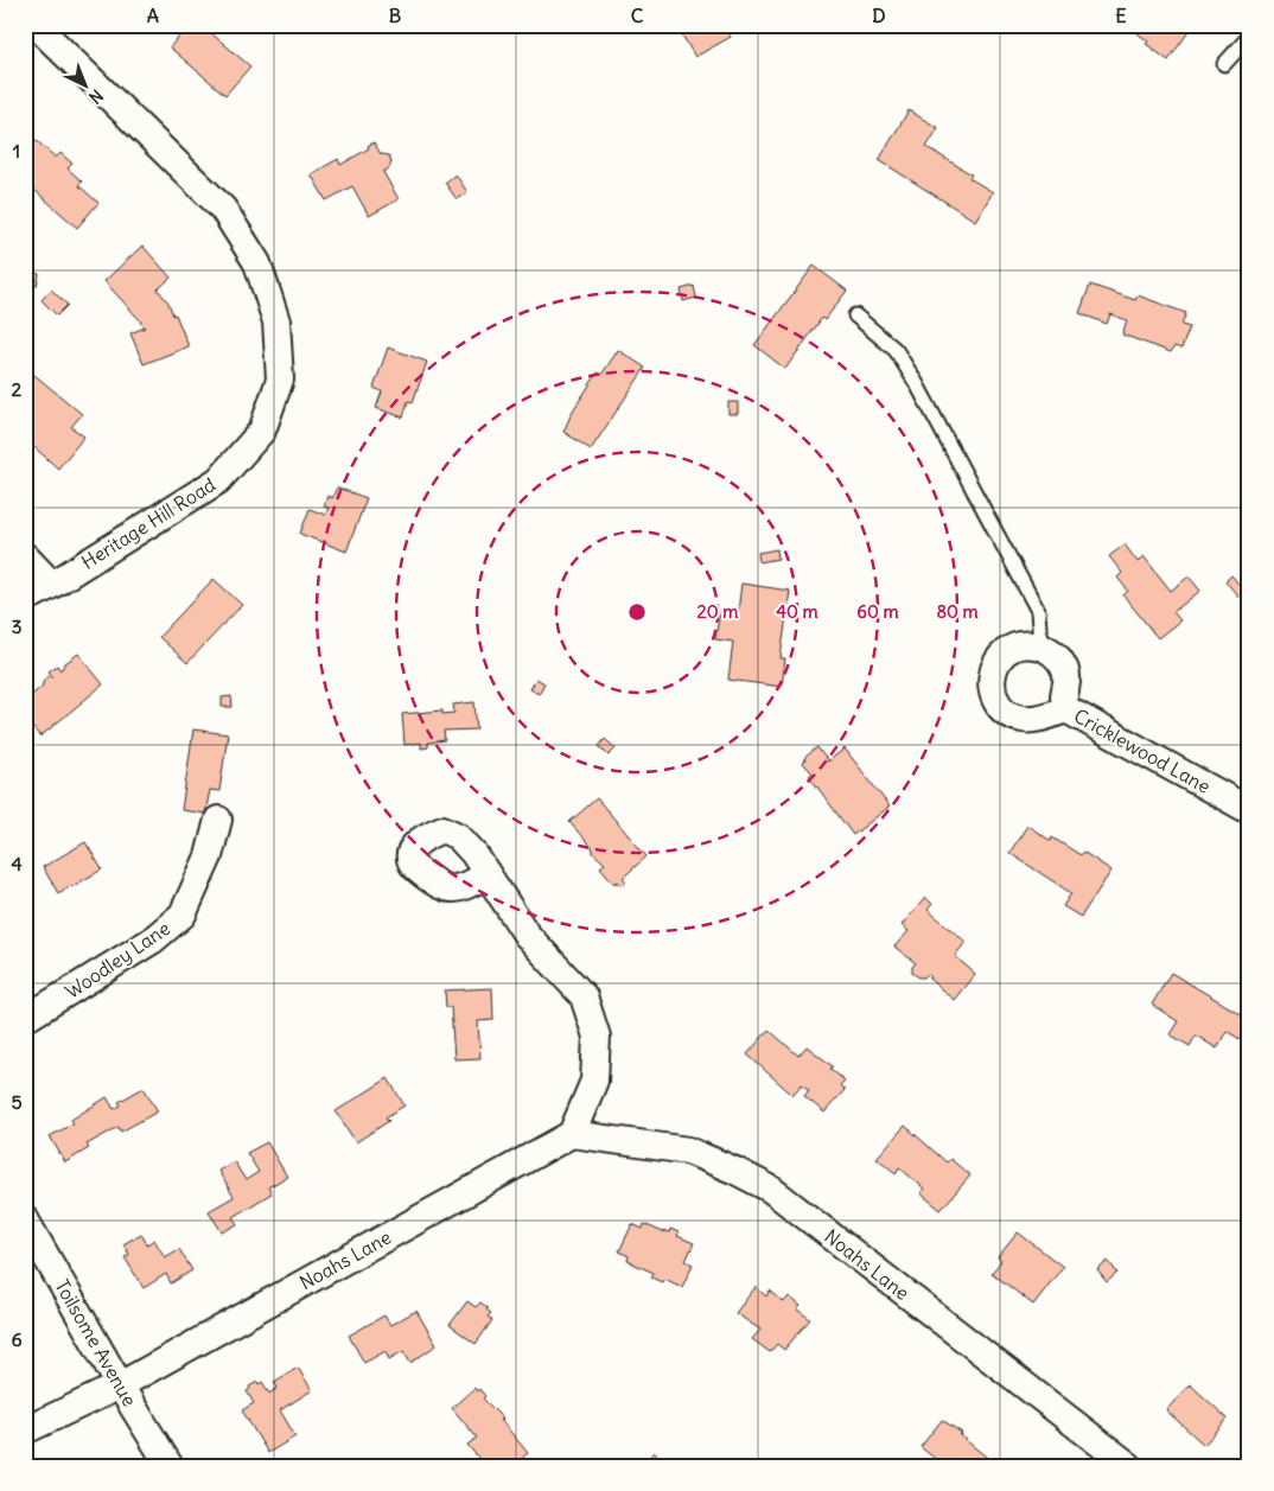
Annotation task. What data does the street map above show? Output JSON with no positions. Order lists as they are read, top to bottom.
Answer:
{
  "streets": {
    "street": [
      "Heritage Hill Road",
      "Cricklewood Lane",
      "Woodley Lane",
      "Noahs Lane",
      "Toilsome Avenue"
    ]
  },
  "crossings": [
    ["Noahs Lane", "Toilsome Avenue"]
  ],
  "north": "bottom right",
  "grid": {
    "columns": [
      "A",
      "B",
      "C",
      "D",
      "E"
    ],
    "rows": [
      "1",
      "2",
      "3",
      "4",
      "5",
      "6"
    ]
  },
  "rings": [
    "20 m",
    "40 m",
    "60 m",
    "80 m"
  ]
}
